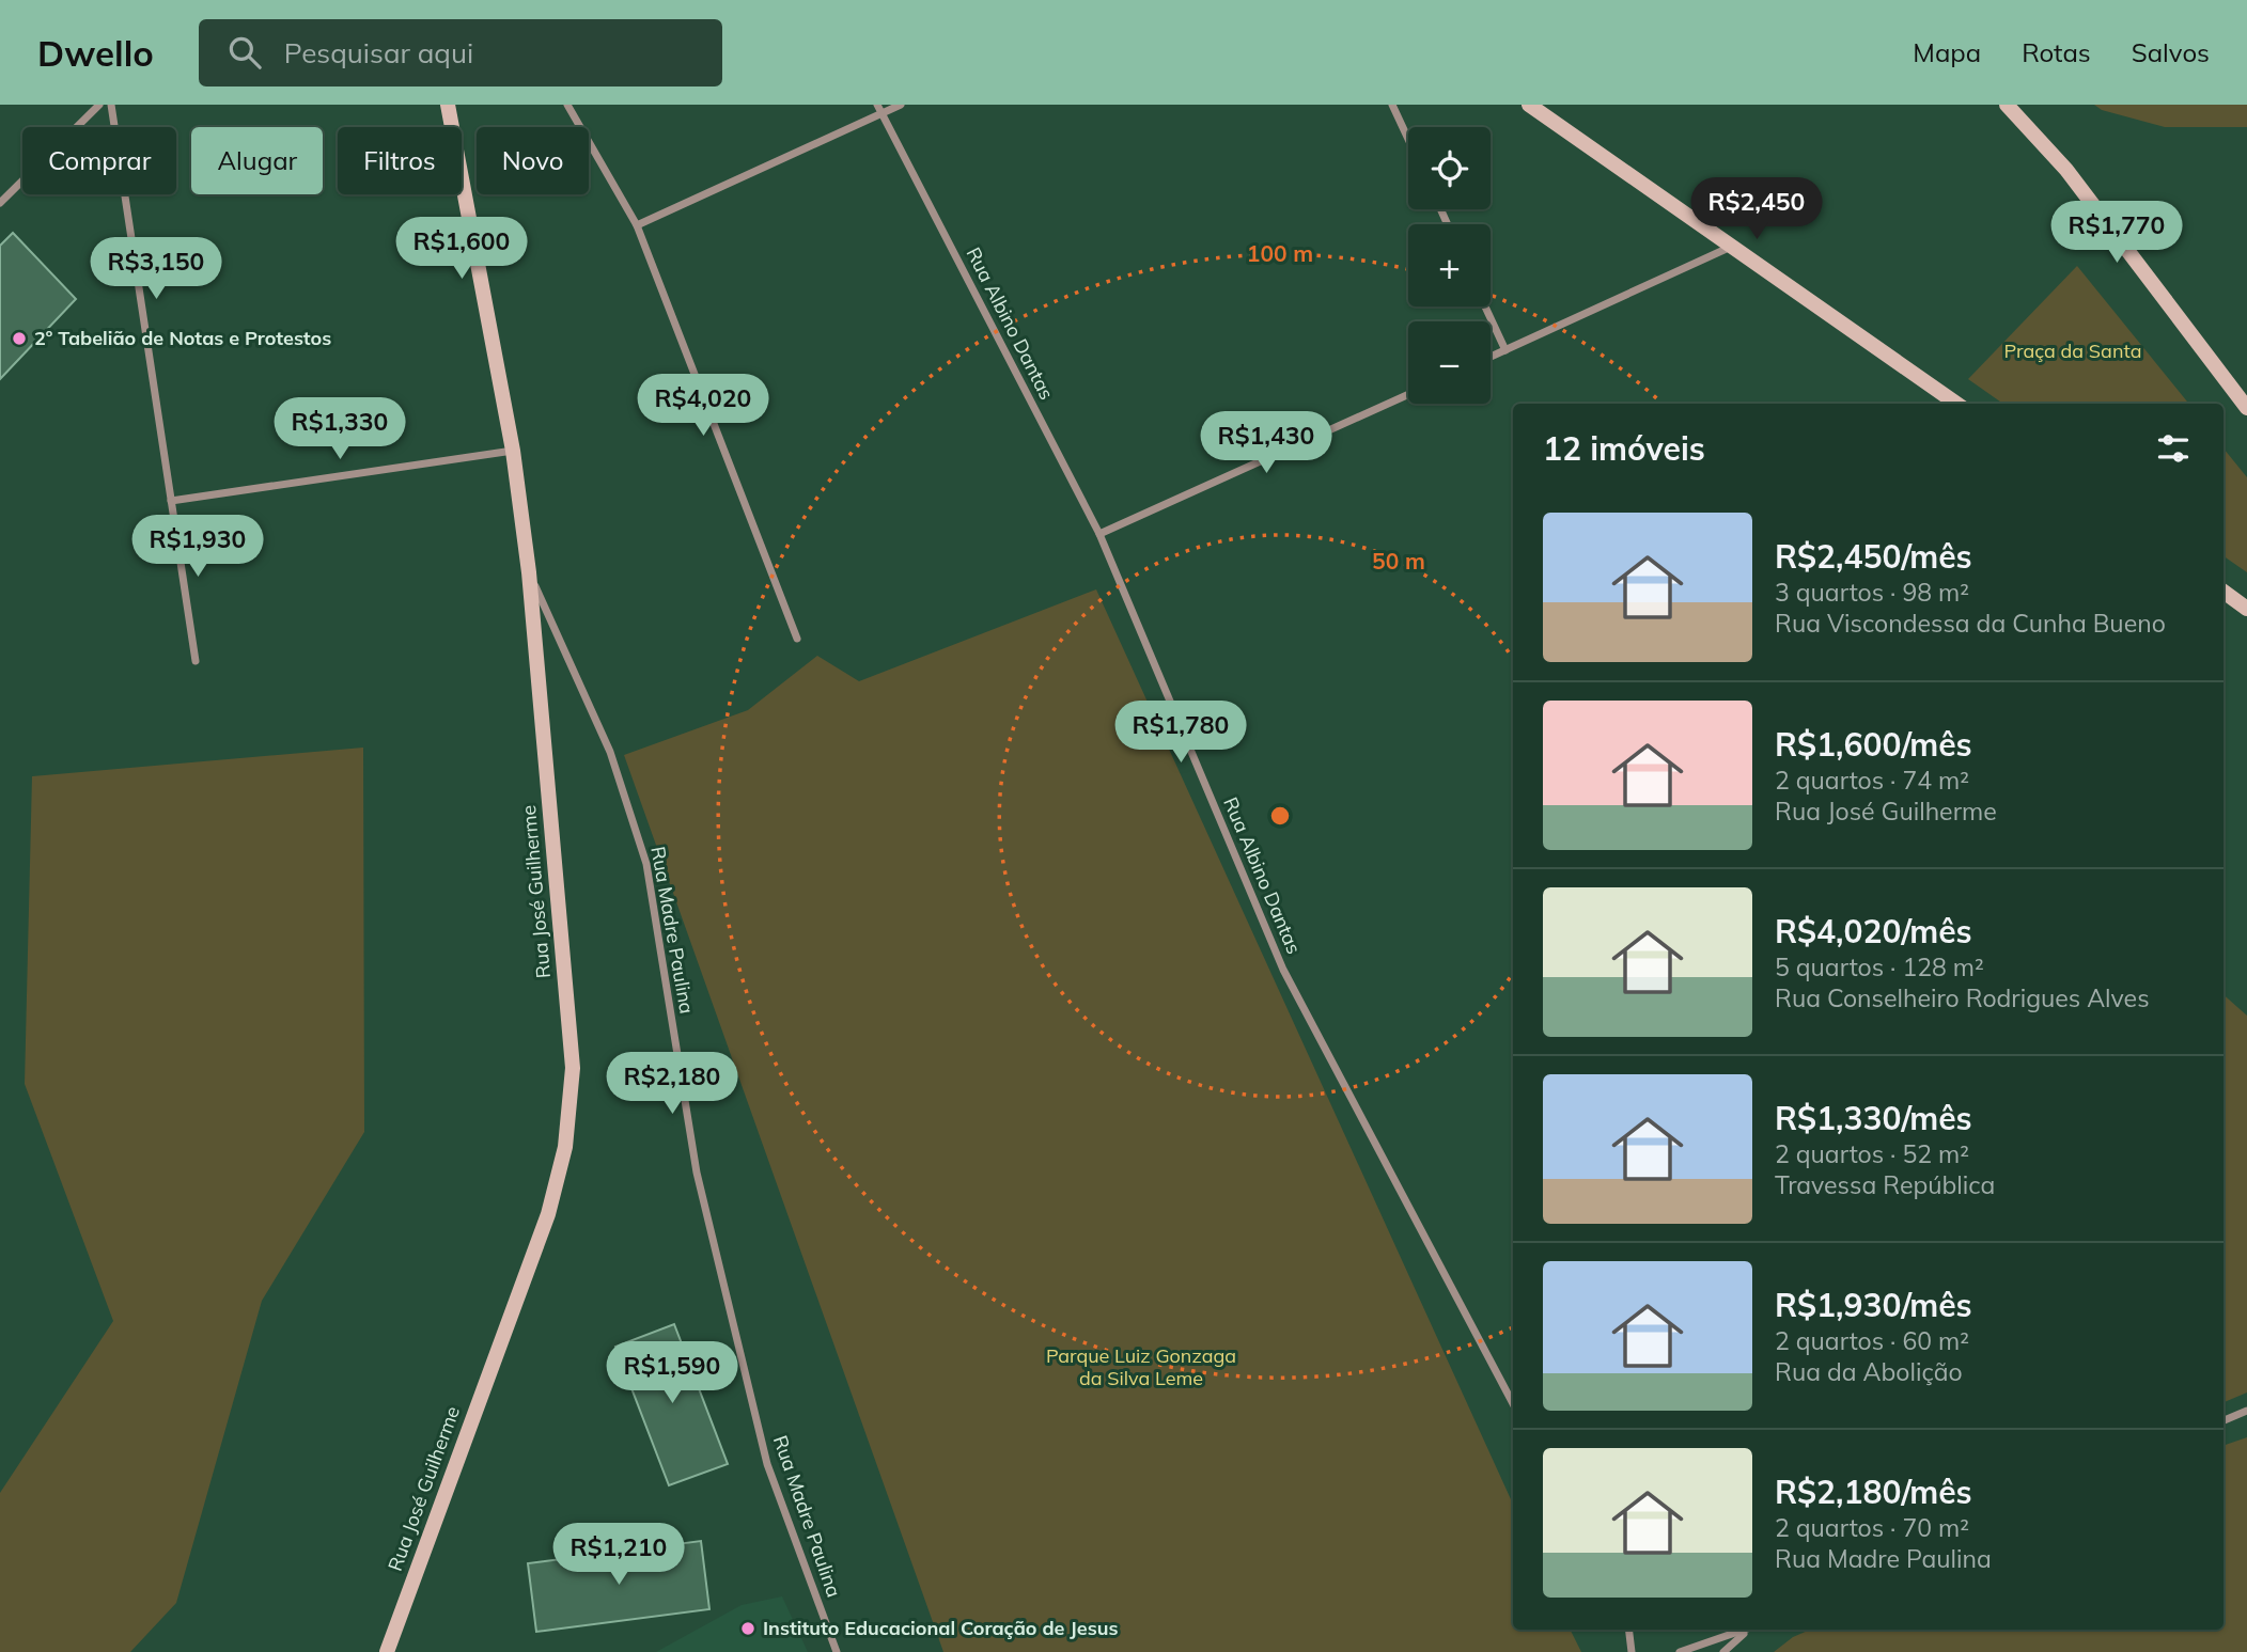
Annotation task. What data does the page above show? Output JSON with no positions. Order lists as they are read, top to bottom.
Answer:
{
  "streets": {
    "street": ["Rua Albino Dantas", "Rua José Guilherme", "Rua Madre Paulina"]
  },
  "crossings": [
    ["Rua José Guilherme", "Rua Madre Paulina"]
  ],
  "parks": ["Praça da Santa", "Parque Luiz Gonzaga da Silva Leme"],
  "places": ["2º Tabelião de Notas e Protestos", "Instituto Educacional Coração de Jesus"],
  "page": {
    "header": "Dwello",
    "search": "Pesquisar aqui",
    "nav": ["Mapa", "Rotas", "Salvos"],
    "map_buttons": ["+", "−"],
    "chip": [
      "Comprar",
      "Alugar",
      "Filtros",
      "Novo"
    ],
    "price": [
      "R$2,450",
      "R$1,770",
      "R$1,600",
      "R$3,150",
      "R$4,020",
      "R$1,330",
      "R$1,430",
      "R$1,930",
      "R$1,780",
      "R$2,180",
      "R$1,590",
      "R$1,210"
    ],
    "heading": "12 imóveis",
    "list": [
      {
        "name": "R$2,450/mês",
        "note": "3 quartos · 98 m² · Rua Viscondessa da Cunha Bueno"
      },
      {
        "name": "R$1,600/mês",
        "note": "2 quartos · 74 m² · Rua José Guilherme"
      },
      {
        "name": "R$4,020/mês",
        "note": "5 quartos · 128 m² · Rua Conselheiro Rodrigues Alves"
      },
      {
        "name": "R$1,330/mês",
        "note": "2 quartos · 52 m² · Travessa República"
      },
      {
        "name": "R$1,930/mês",
        "note": "2 quartos · 60 m² · Rua da Abolição"
      },
      {
        "name": "R$2,180/mês",
        "note": "2 quartos · 70 m² · Rua Madre Paulina"
      }
    ]
  },
  "rings": ["100 m", "50 m"]
}
